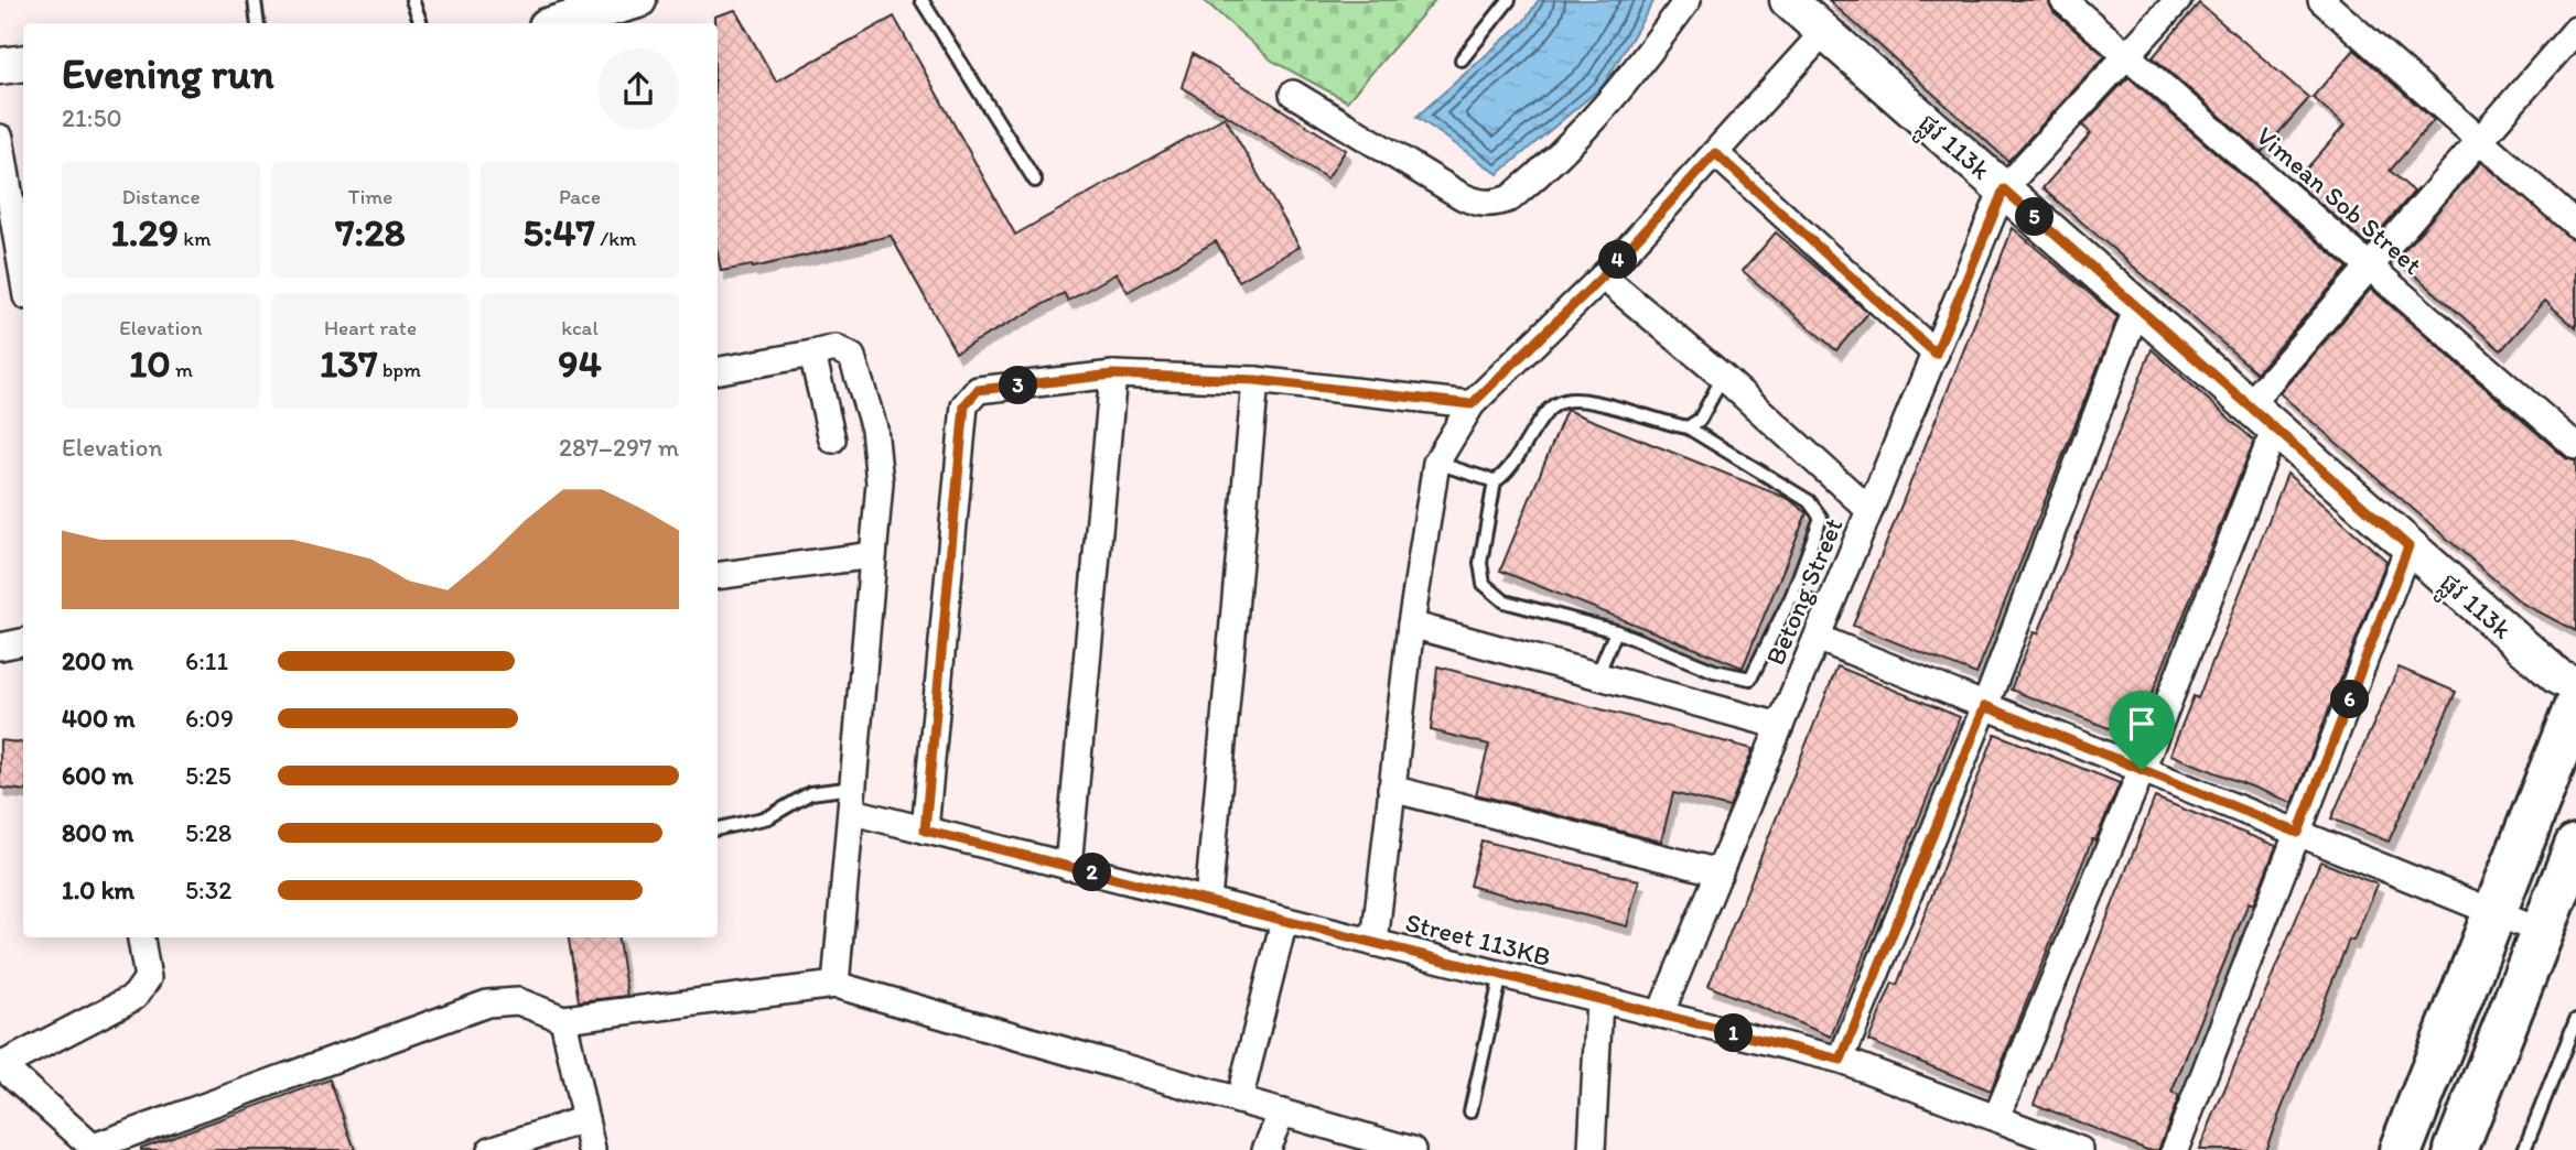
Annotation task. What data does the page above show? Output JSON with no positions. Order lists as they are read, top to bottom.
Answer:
{
  "streets": {
    "street": [
      "ផ្លូវ 113k",
      "Vimean Sob Street",
      "Betong Street",
      "Street 113KB"
    ]
  },
  "crossings": [
    ["ផ្លូវ 113k", "Betong Street"],
    ["Betong Street", "Street 113KB"]
  ],
  "page": {
    "heading": ["Evening run", "21:50"],
    "stats": [
      ["Distance", "1.29 km"],
      ["Time", "7:28"],
      ["Pace", "5:47 /km"],
      ["Elevation", "10 m"],
      ["Heart rate", "137 bpm"],
      ["kcal", "94"]
    ],
    "pins": [
      "5",
      "4",
      "3",
      "6",
      "2",
      "1"
    ],
    "chart": ["Elevation", "287–297 m"],
    "list": [
      {
        "name": "200 m",
        "note": "6:11"
      },
      {
        "name": "400 m",
        "note": "6:09"
      },
      {
        "name": "600 m",
        "note": "5:25"
      },
      {
        "name": "800 m",
        "note": "5:28"
      },
      {
        "name": "1.0 km",
        "note": "5:32"
      }
    ]
  }
}
